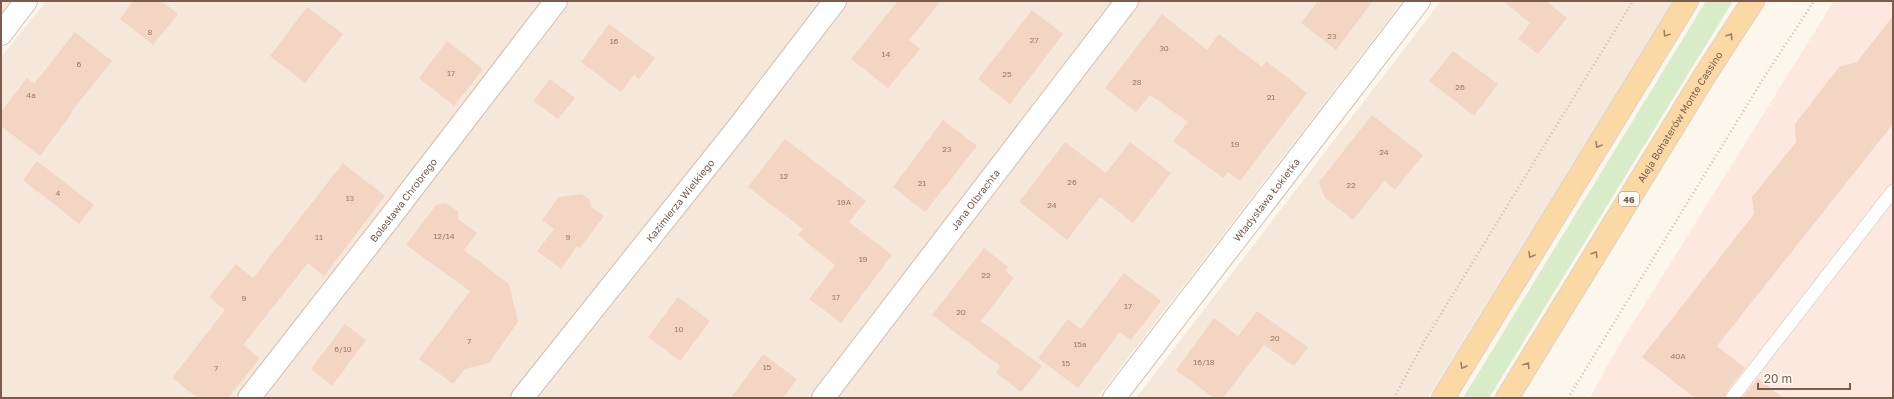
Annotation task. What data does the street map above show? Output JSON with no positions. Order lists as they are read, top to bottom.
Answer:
{
  "streets": {
    "main road": ["Aleja Bohaterów Monte Cassino", "46"],
    "street": [
      "Bolesława Chrobrego",
      "Kazimierza Wielkiego",
      "Jana Olbrachta",
      "Władysława Łokietka"
    ]
  },
  "house_numbers": [
    "8",
    "23",
    "27",
    "16",
    "30",
    "14",
    "6",
    "17",
    "25",
    "28",
    "26",
    "4a",
    "21",
    "19",
    "23",
    "24",
    "12",
    "26",
    "21",
    "22",
    "4",
    "13",
    "19A",
    "24",
    "12/14",
    "11",
    "9",
    "19",
    "22",
    "17",
    "9",
    "17",
    "20",
    "10",
    "20",
    "7",
    "15a",
    "6/10",
    "40A",
    "16/18",
    "15",
    "15",
    "7"
  ],
  "scale_bar": "20 m"
}
